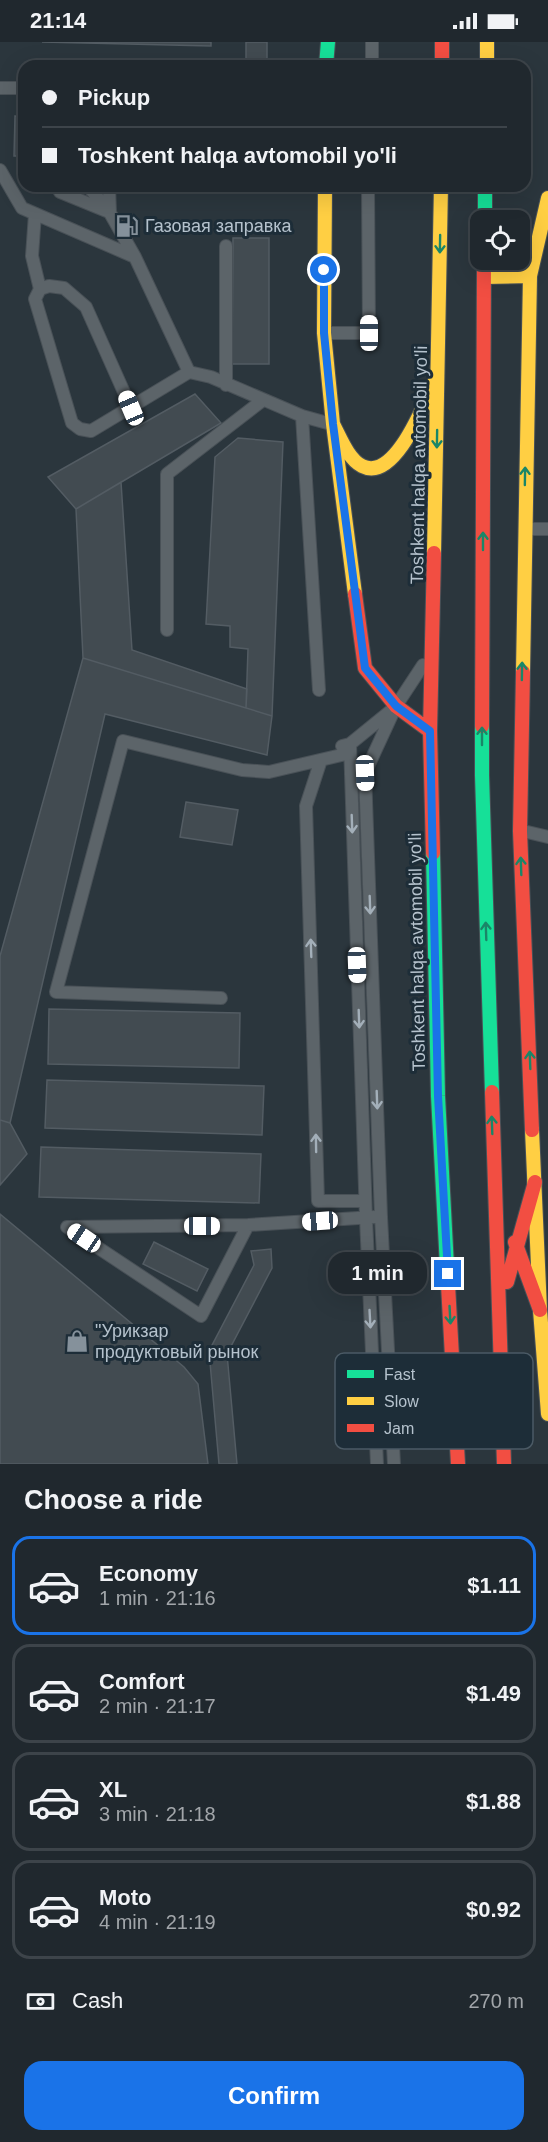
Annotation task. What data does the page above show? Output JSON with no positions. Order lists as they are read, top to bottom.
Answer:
{
  "streets": {
    "main road": ["Toshkent halqa avtomobil yo'li"]
  },
  "places": {
    "fuel station": ["Газовая заправка"],
    "shop": ["\"Урикзар продуктовый рынок"]
  },
  "legend": ["Fast", "Slow", "Jam"],
  "page": {
    "status": "21:14",
    "banner": ["Pickup", "Toshkent halqa avtomobil yo'li"],
    "bubble": "1 min",
    "heading": "Choose a ride",
    "list": [
      {
        "name": "Economy",
        "note": "1 min · 21:16",
        "value": "$1.11"
      },
      {
        "name": "Comfort",
        "note": "2 min · 21:17",
        "value": "$1.49"
      },
      {
        "name": "XL",
        "note": "3 min · 21:18",
        "value": "$1.88"
      },
      {
        "name": "Moto",
        "note": "4 min · 21:19",
        "value": "$0.92"
      }
    ],
    "pay": ["Cash", "270 m"],
    "buttons": "Confirm"
  }
}
